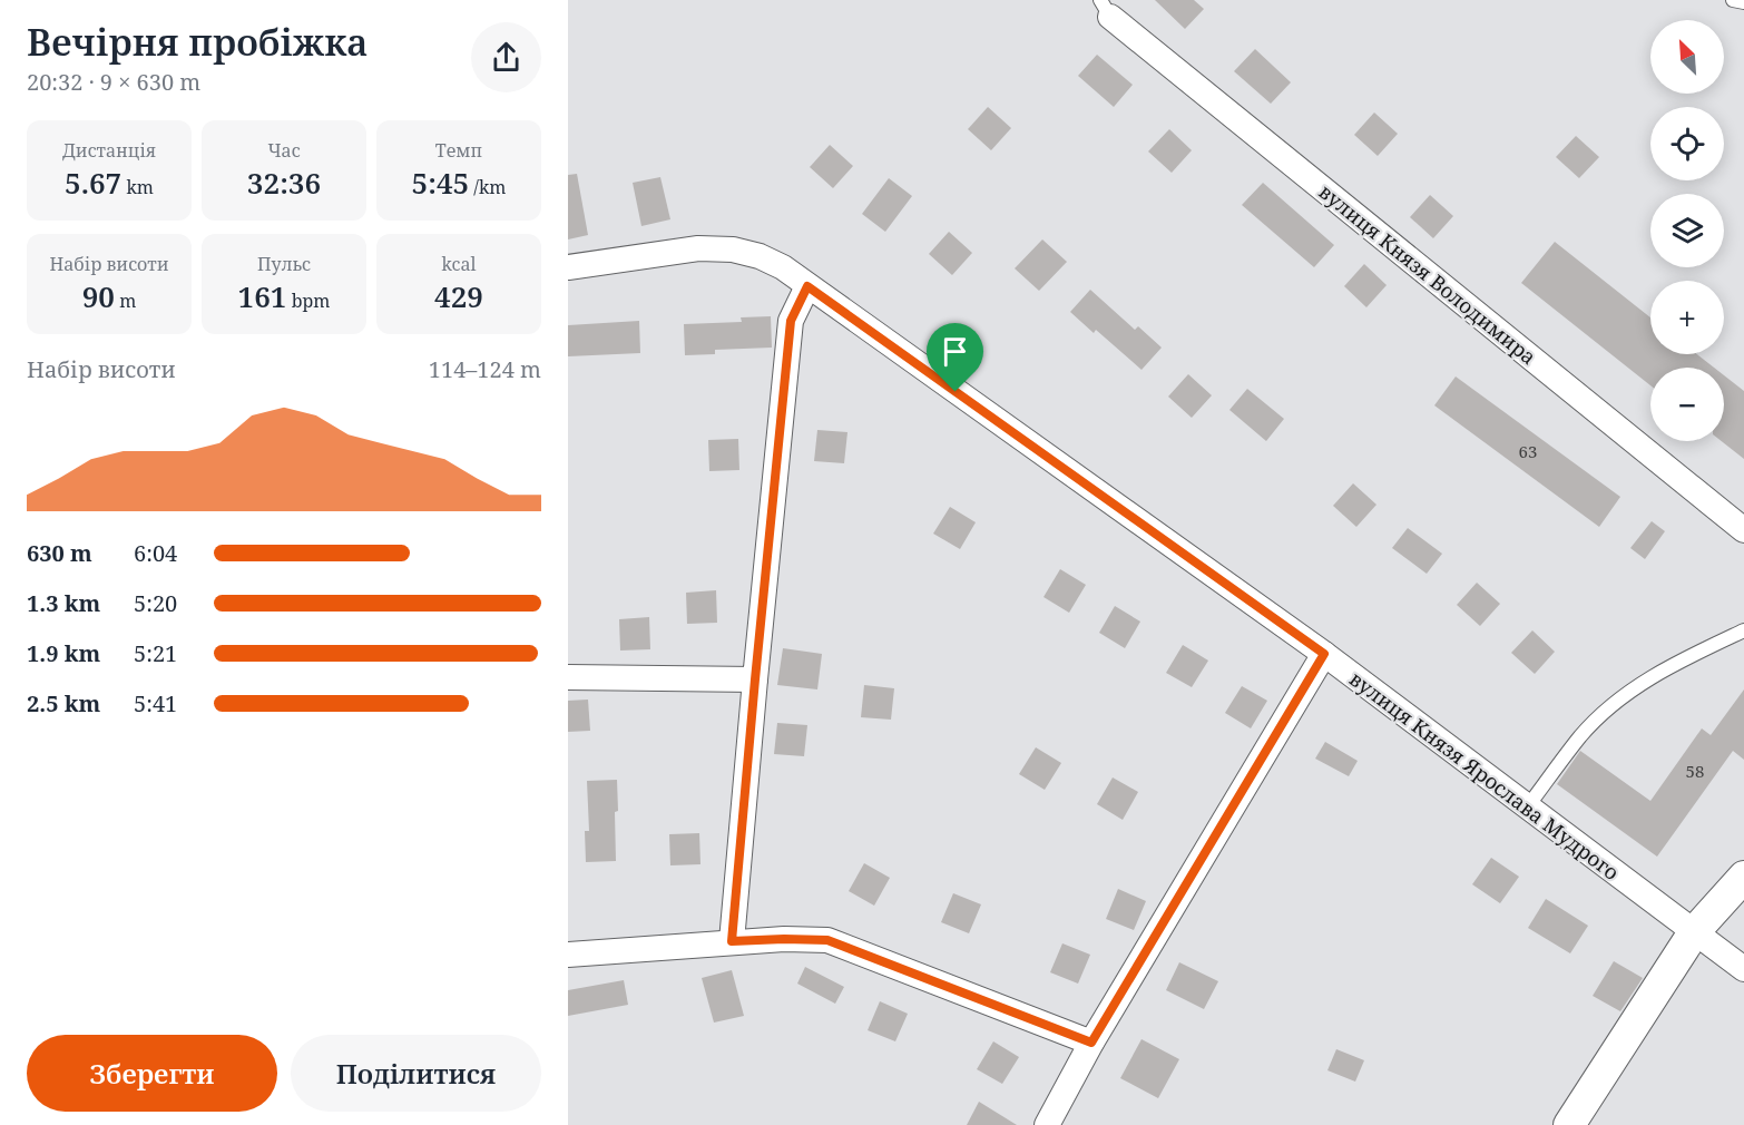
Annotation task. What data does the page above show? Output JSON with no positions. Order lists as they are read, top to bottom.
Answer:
{
  "streets": {
    "street": ["вулиця Князя Володимира", "вулиця Князя Ярослава Мудрого"]
  },
  "house_numbers": ["63", "58"],
  "north": "top left",
  "page": {
    "heading": ["Вечірня пробіжка", "20:32 · 9 × 630 m"],
    "map_buttons": ["+", "−"],
    "stats": [
      ["Дистанція", "5.67 km"],
      ["Час", "32:36"],
      ["Темп", "5:45 /km"],
      ["Набір висоти", "90 m"],
      ["Пульс", "161 bpm"],
      ["kcal", "429"]
    ],
    "chart": ["Набір висоти", "114–124 m"],
    "list": [
      {
        "name": "630 m",
        "note": "6:04"
      },
      {
        "name": "1.3 km",
        "note": "5:20"
      },
      {
        "name": "1.9 km",
        "note": "5:21"
      },
      {
        "name": "2.5 km",
        "note": "5:41"
      }
    ],
    "buttons": ["Зберегти", "Поділитися"]
  }
}
